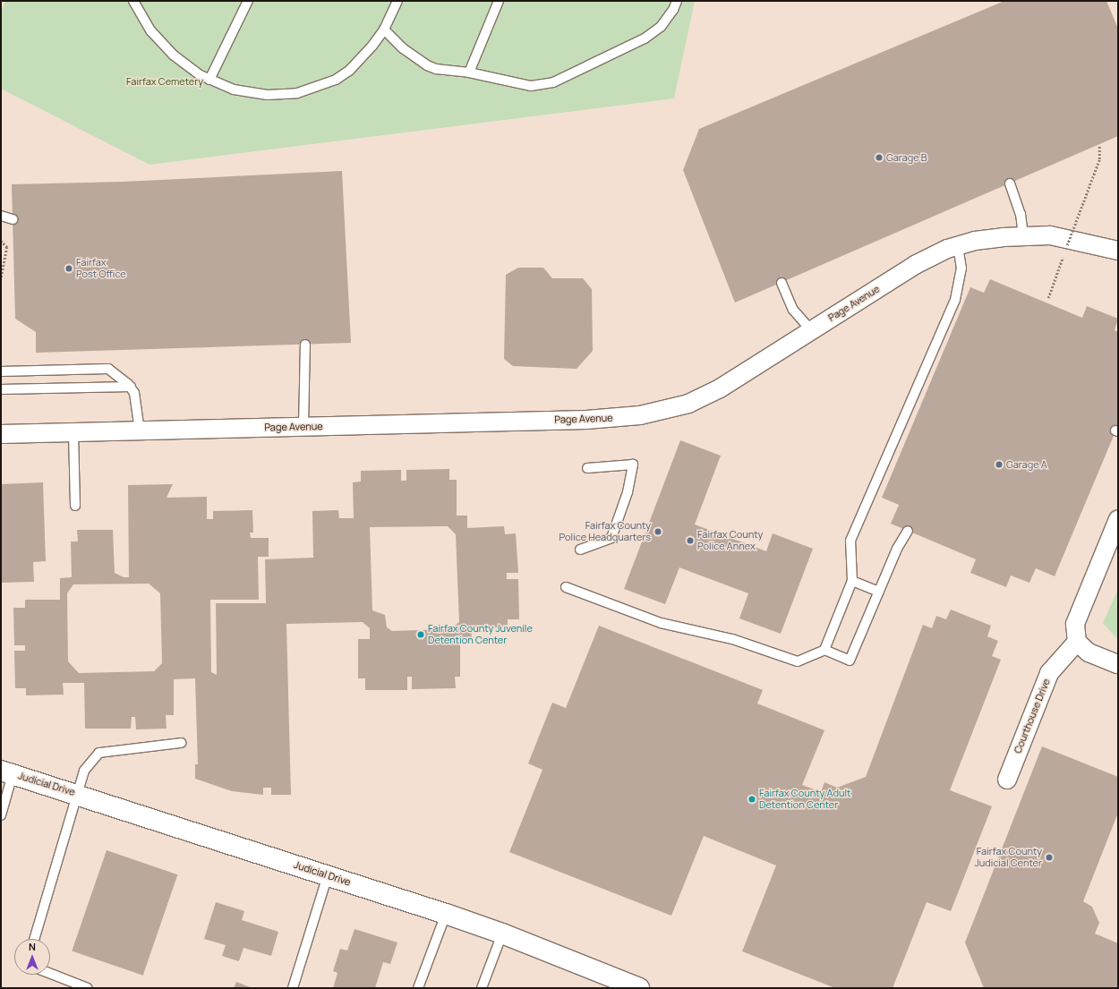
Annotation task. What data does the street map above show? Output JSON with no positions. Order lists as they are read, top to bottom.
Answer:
{
  "streets": {
    "street": ["Page Avenue", "Courthouse Drive", "Judicial Drive"]
  },
  "parks": ["Fairfax Cemetery"],
  "places": [
    "Garage B",
    "Fairfax Post Office",
    "Garage A",
    "Fairfax County Police Headquarters",
    "Fairfax County Police Annex",
    "Fairfax County Juvenile Detention Center",
    "Fairfax County Adult Detention Center",
    "Fairfax County Judicial Center"
  ],
  "north": "top"
}
